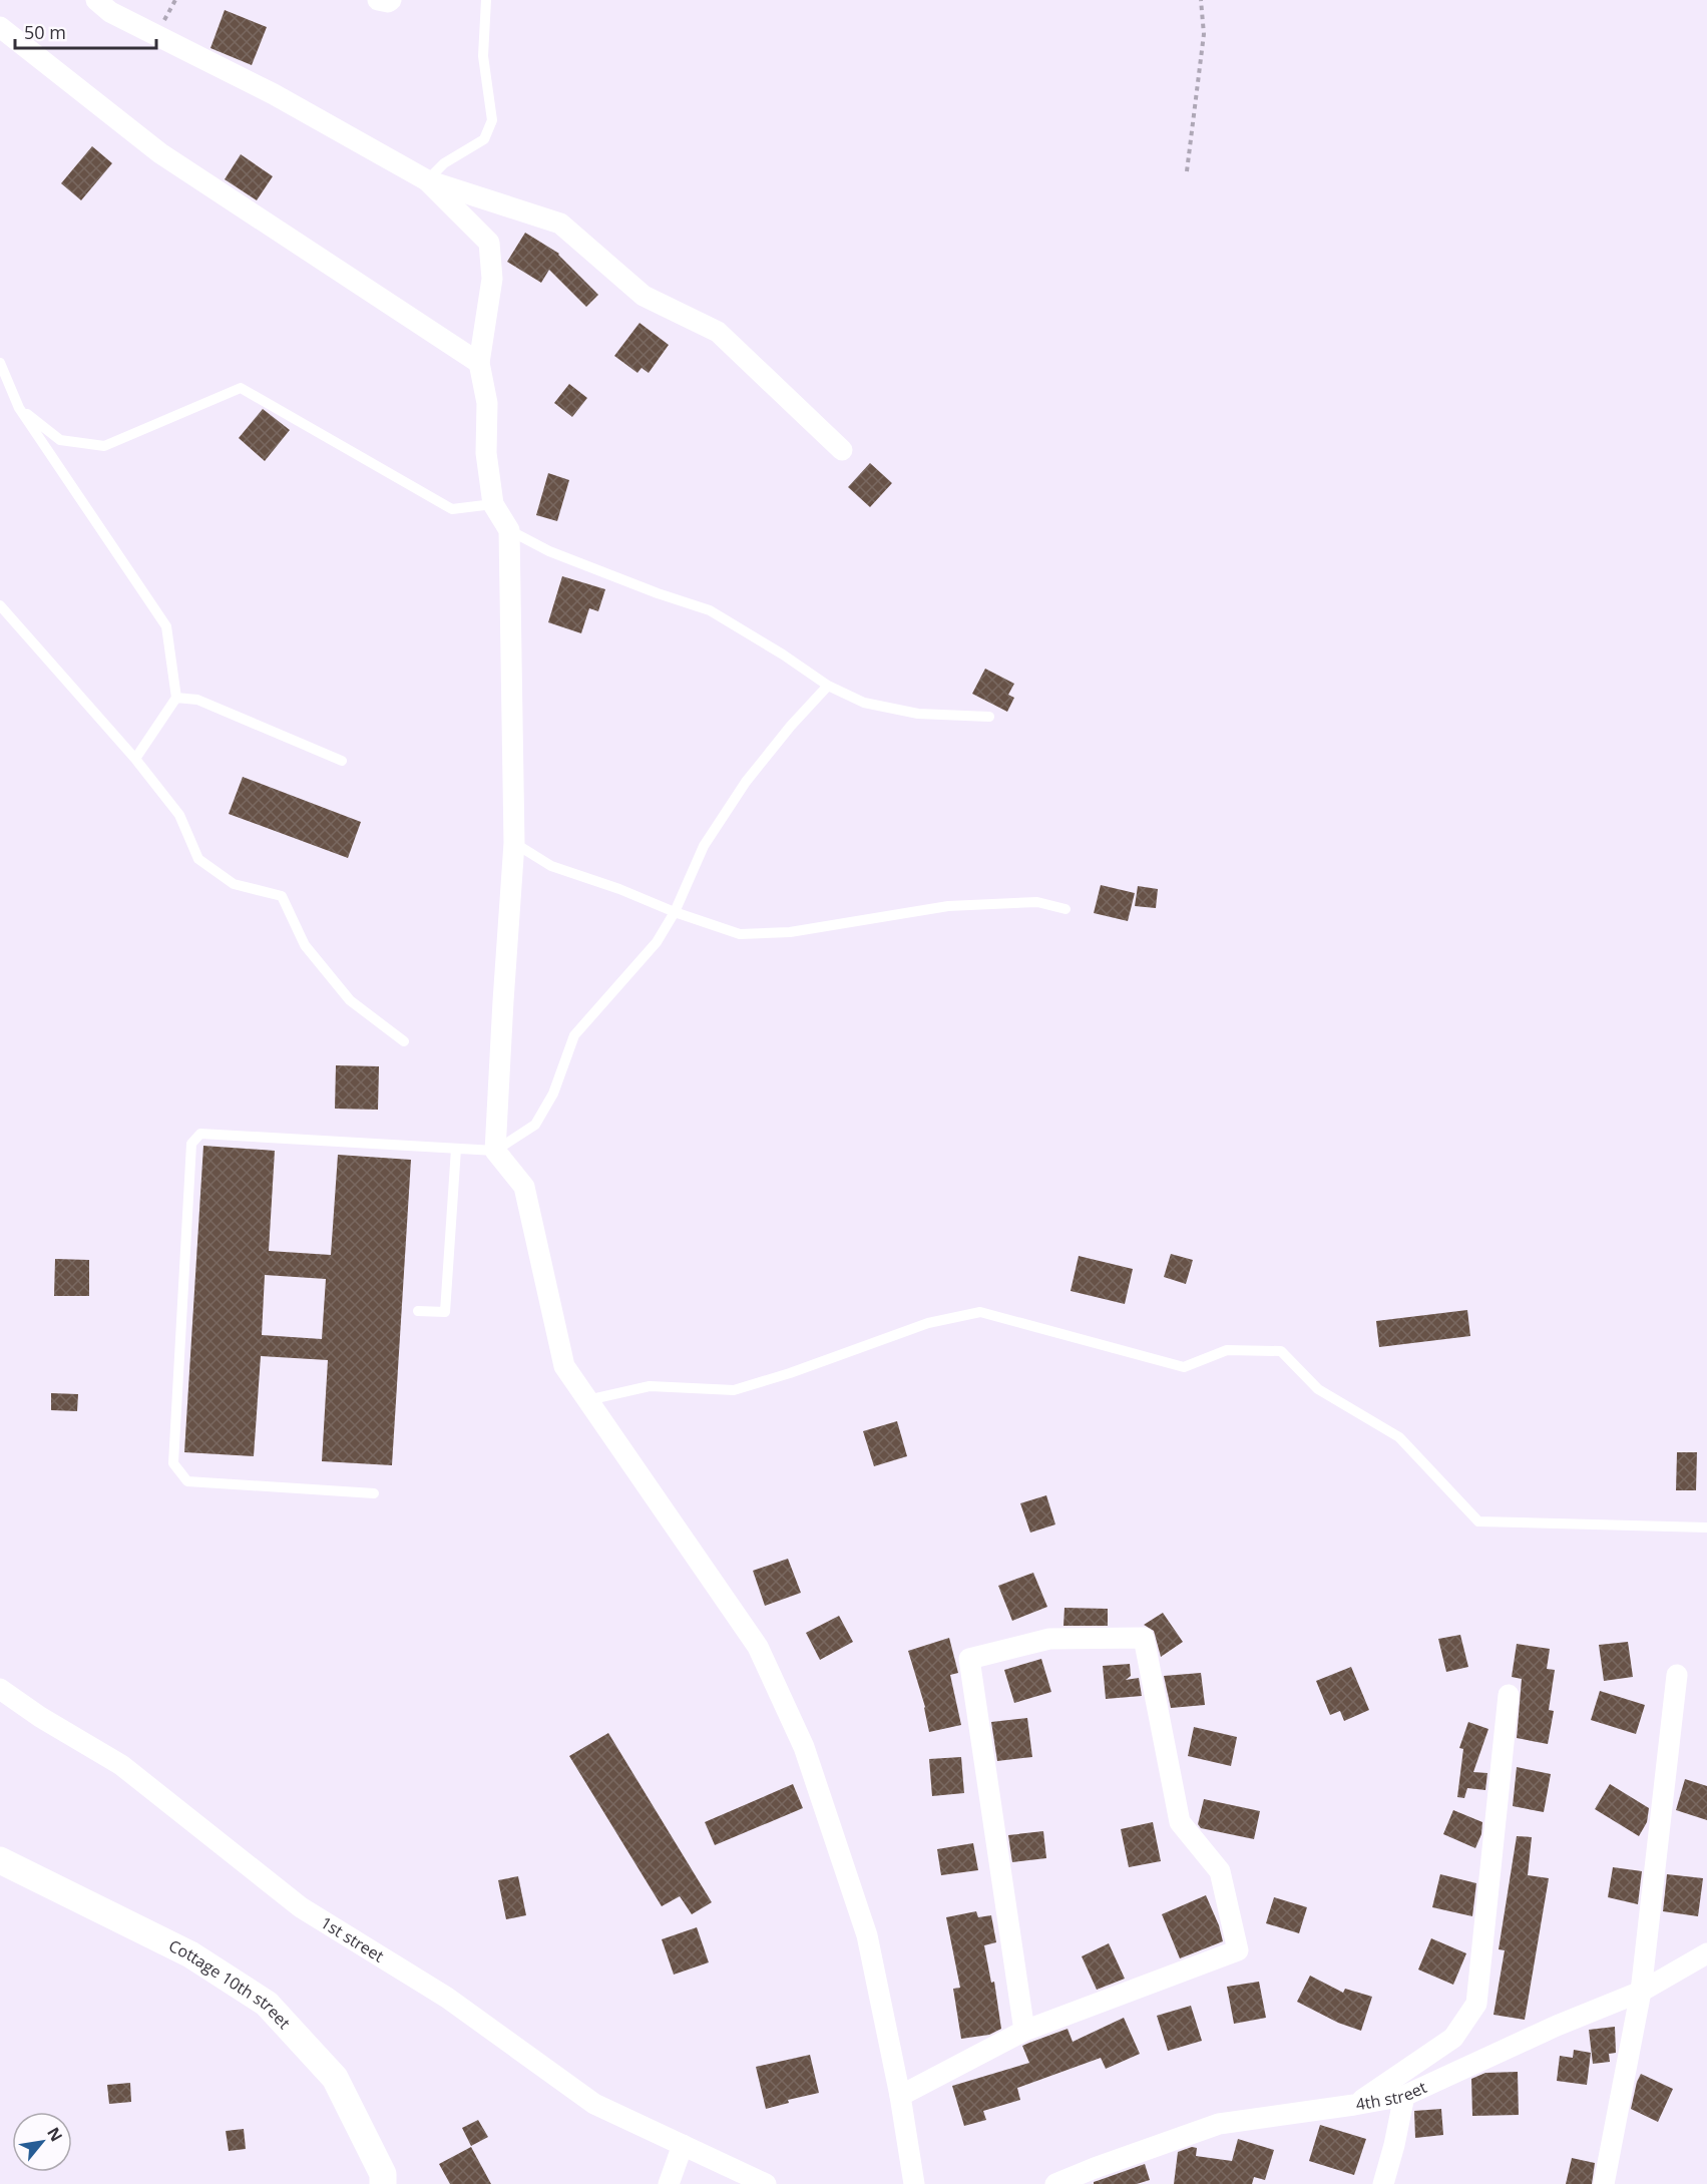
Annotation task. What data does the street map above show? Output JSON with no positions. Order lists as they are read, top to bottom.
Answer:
{
  "streets": {
    "street": ["1st street", "Сottage 10th street", "4th street"]
  },
  "scale_bar": "50 m",
  "north": "top right"
}
